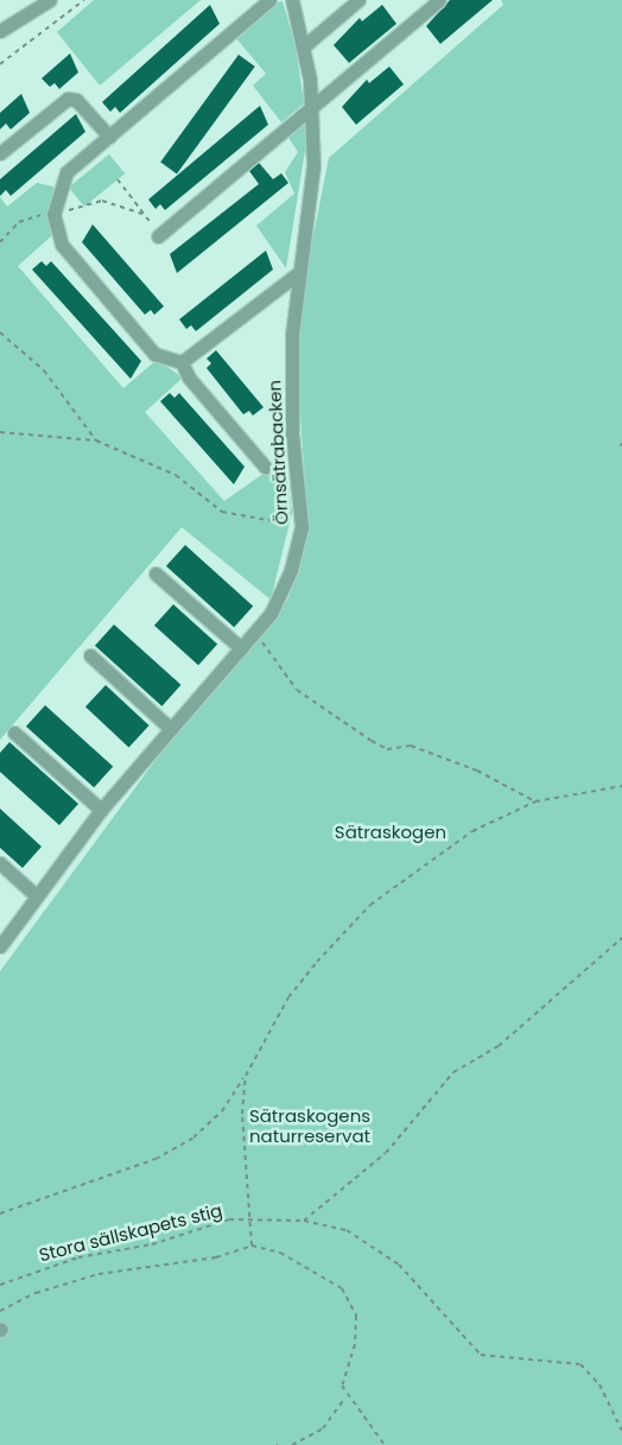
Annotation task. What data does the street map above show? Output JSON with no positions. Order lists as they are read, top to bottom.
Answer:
{
  "streets": {
    "street": ["Örnsätrabacken"],
    "path": ["Stora sällskapets stig"]
  },
  "parks": ["Sätraskogen", "Sätraskogens naturreservat"]
}
